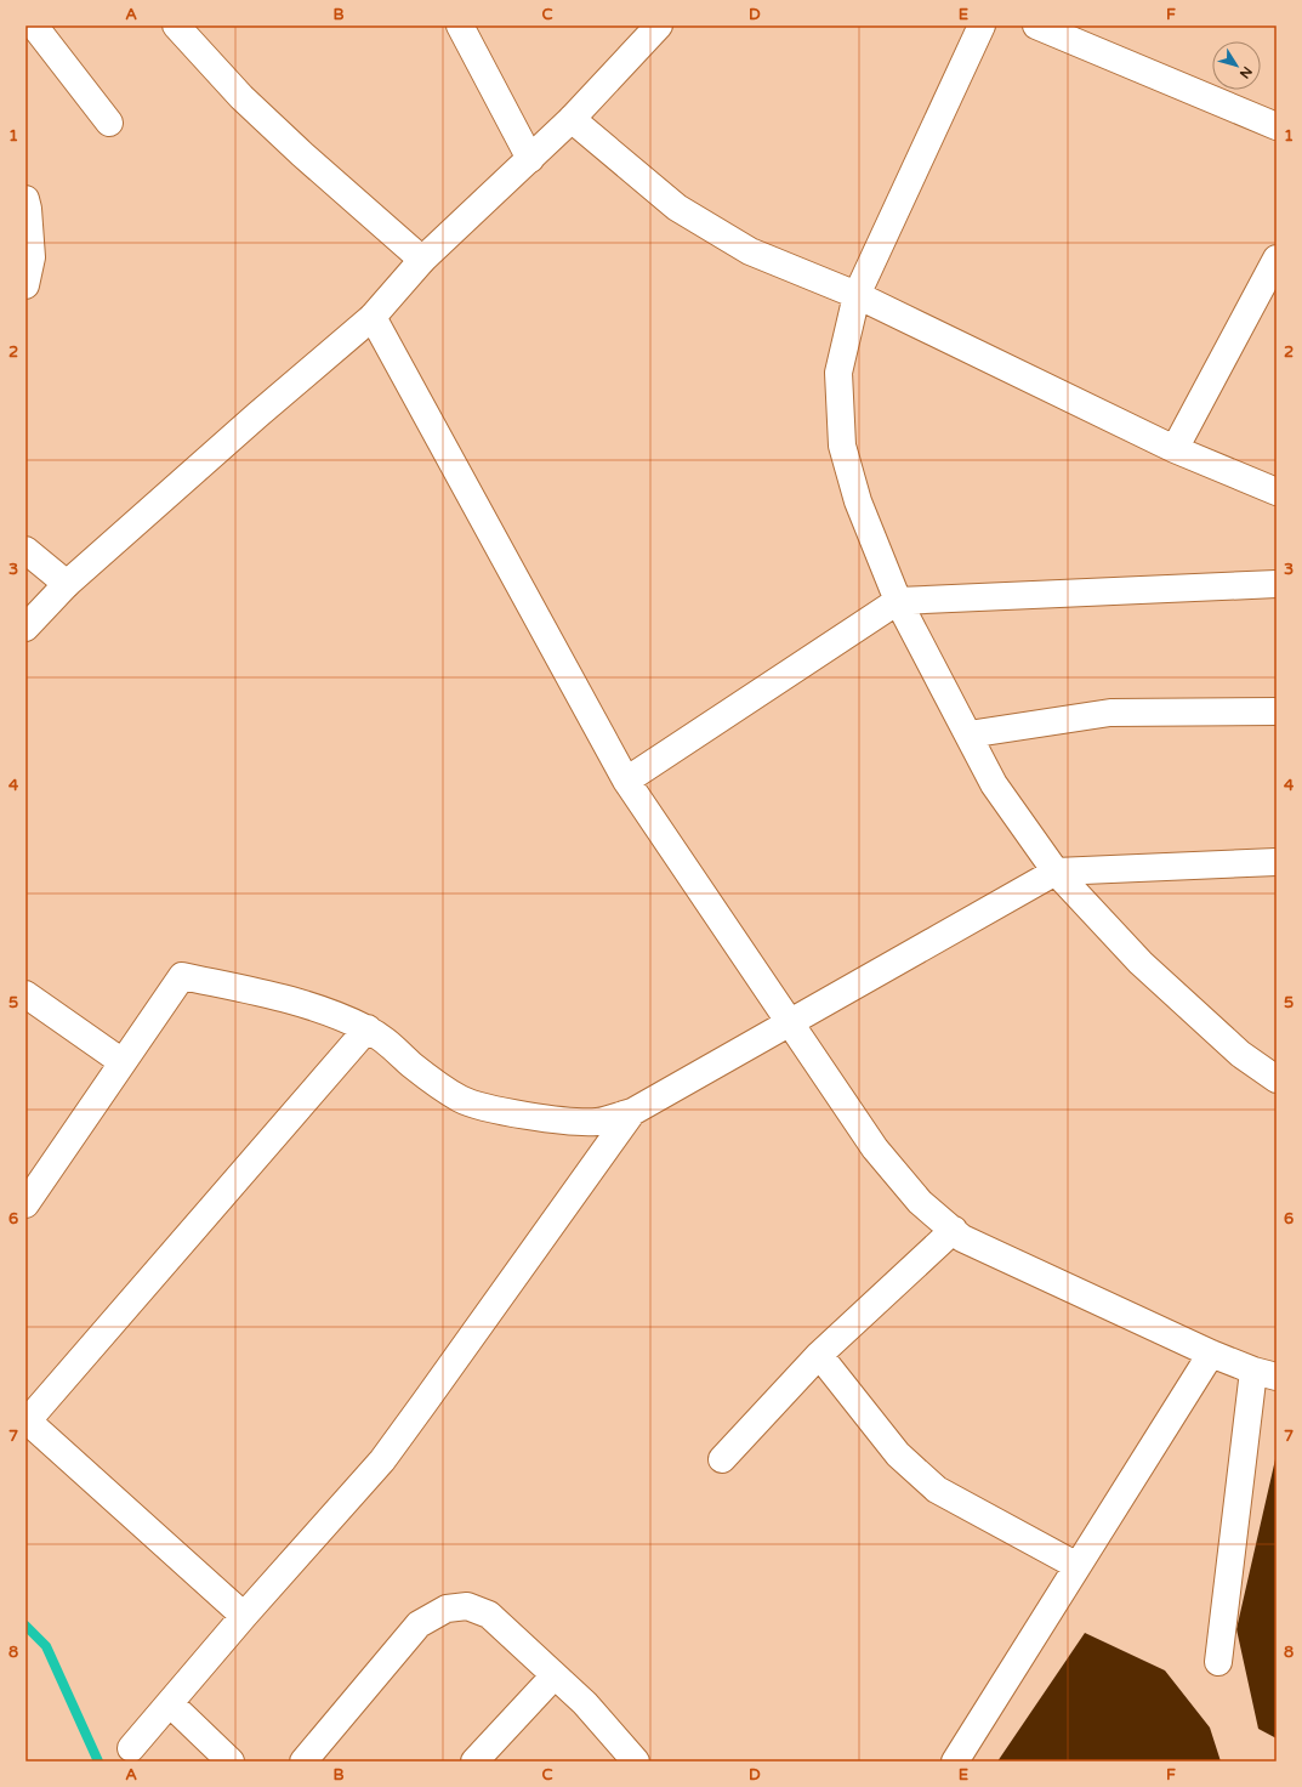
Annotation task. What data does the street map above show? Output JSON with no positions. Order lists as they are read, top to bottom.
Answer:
{
  "north": "bottom right",
  "grid": {
    "columns": [
      "A",
      "B",
      "C",
      "D",
      "E",
      "F"
    ],
    "rows": [
      "1",
      "2",
      "3",
      "4",
      "5",
      "6",
      "7",
      "8"
    ]
  }
}
